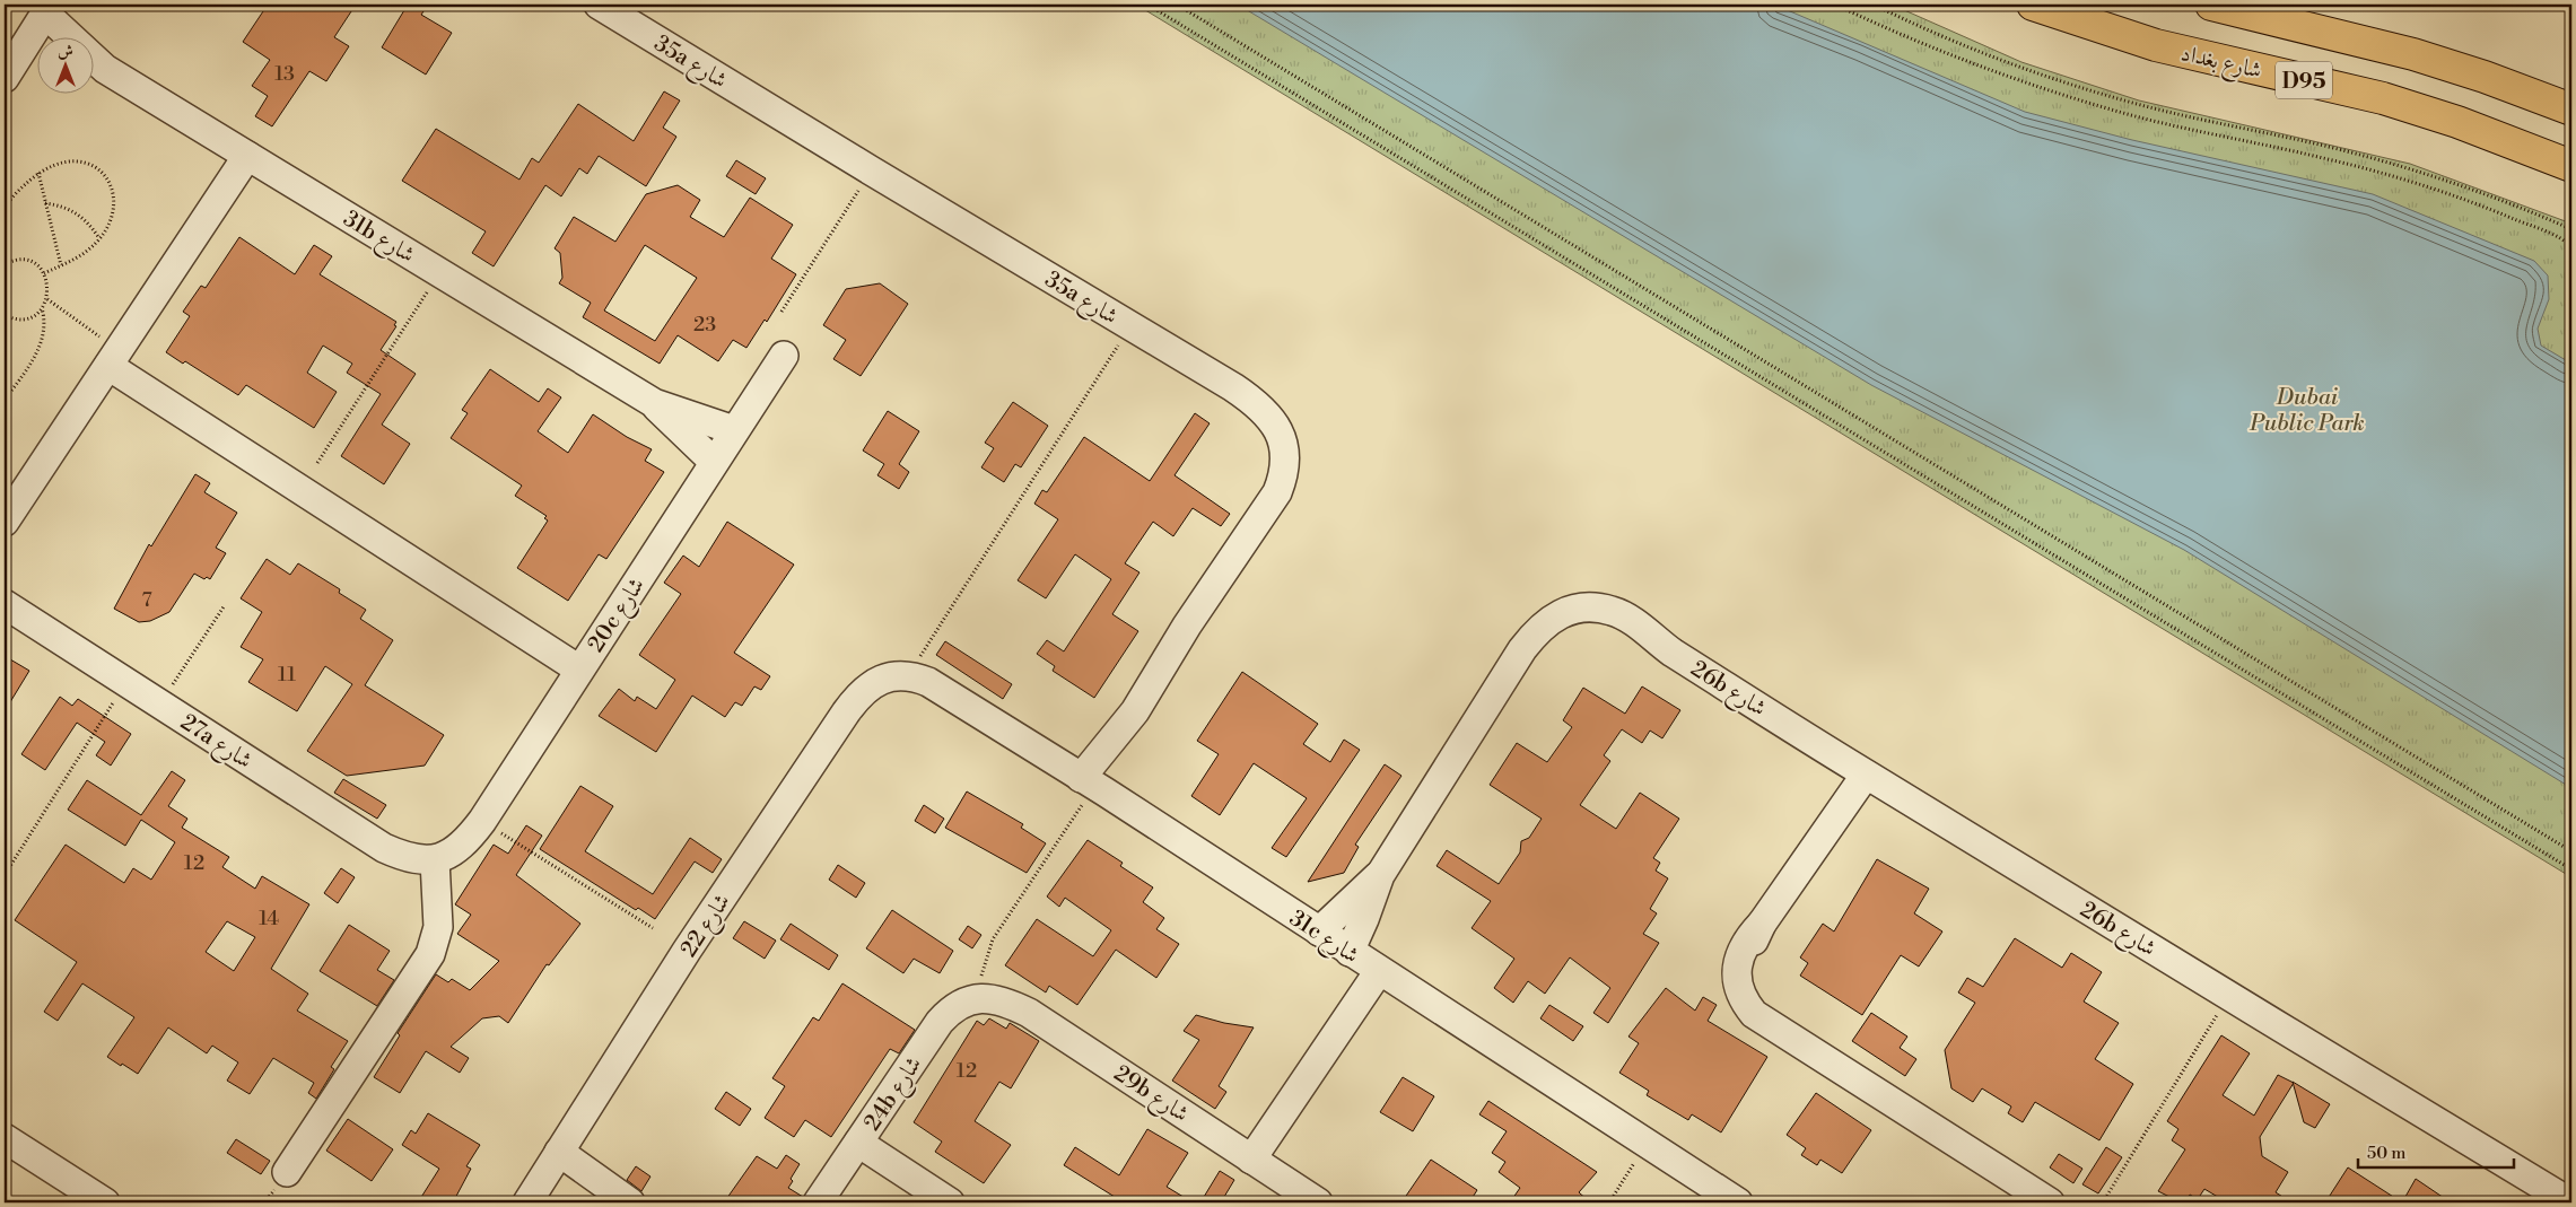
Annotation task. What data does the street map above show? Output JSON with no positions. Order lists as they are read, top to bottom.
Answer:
{
  "streets": {
    "main road": ["شارع بغداد", "D95"],
    "street": [
      "35a شارع",
      "31b شارع",
      "20c شارع",
      "26b شارع",
      "27a شارع",
      "شارع 22",
      "31c شارع",
      "24b شارع",
      "29b شارع"
    ]
  },
  "crossings": [
    ["35a شارع", "31c شارع"],
    ["31b شارع", "20c شارع"],
    ["20c شارع", "27a شارع"],
    ["26b شارع", "31c شارع"],
    ["شارع 22", "31c شارع"],
    ["24b شارع", "29b شارع"]
  ],
  "parks": ["Dubai Public Park"],
  "house_numbers": [
    "13",
    "23",
    "7",
    "11",
    "12",
    "14",
    "12"
  ],
  "scale_bar": "50 m",
  "north": "top"
}
